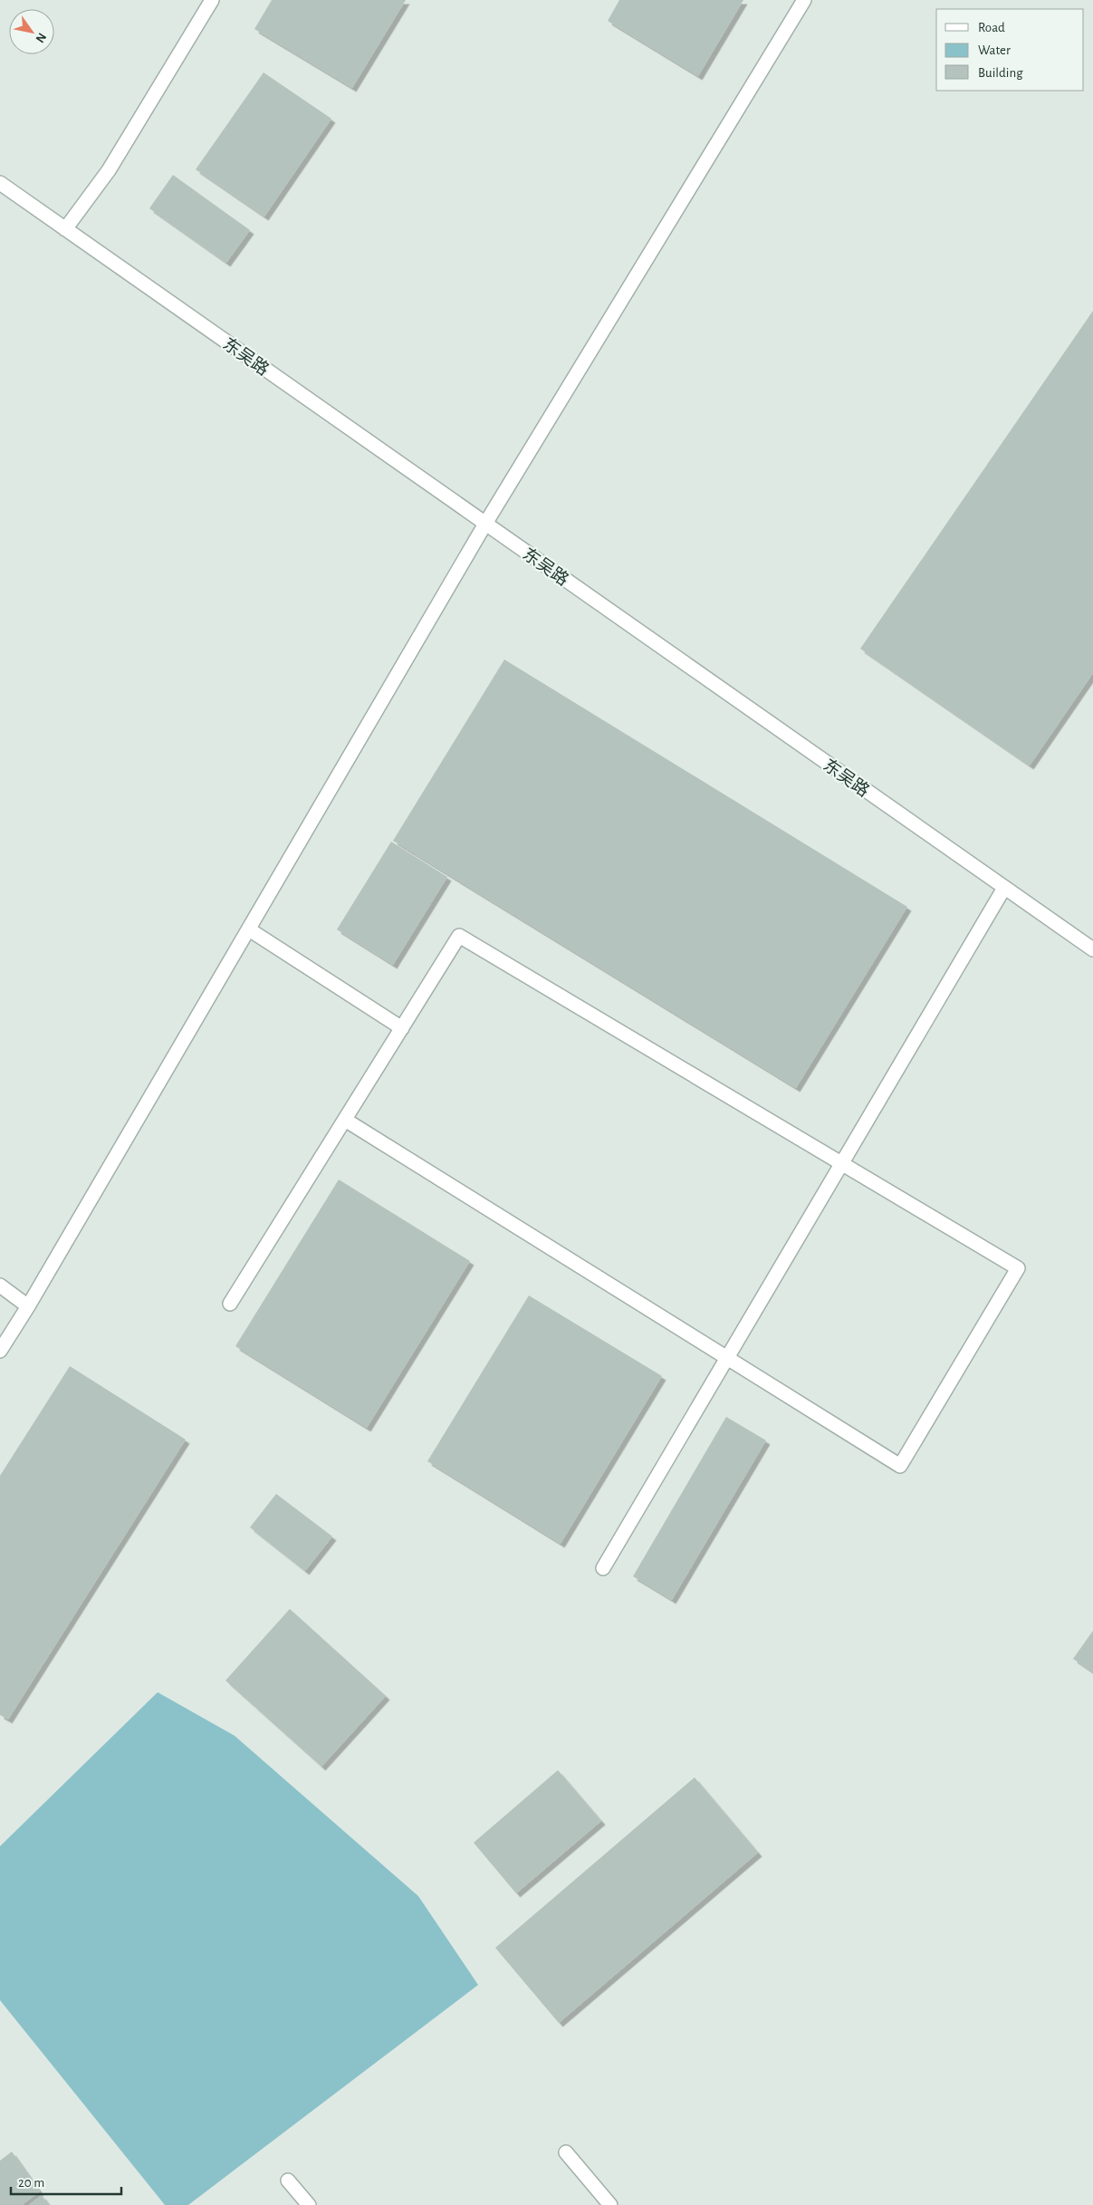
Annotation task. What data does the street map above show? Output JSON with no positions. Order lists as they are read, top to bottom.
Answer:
{
  "streets": {
    "street": ["东吴路"]
  },
  "legend": ["Road", "Water", "Building"],
  "scale_bar": "20 m",
  "north": "bottom right"
}
